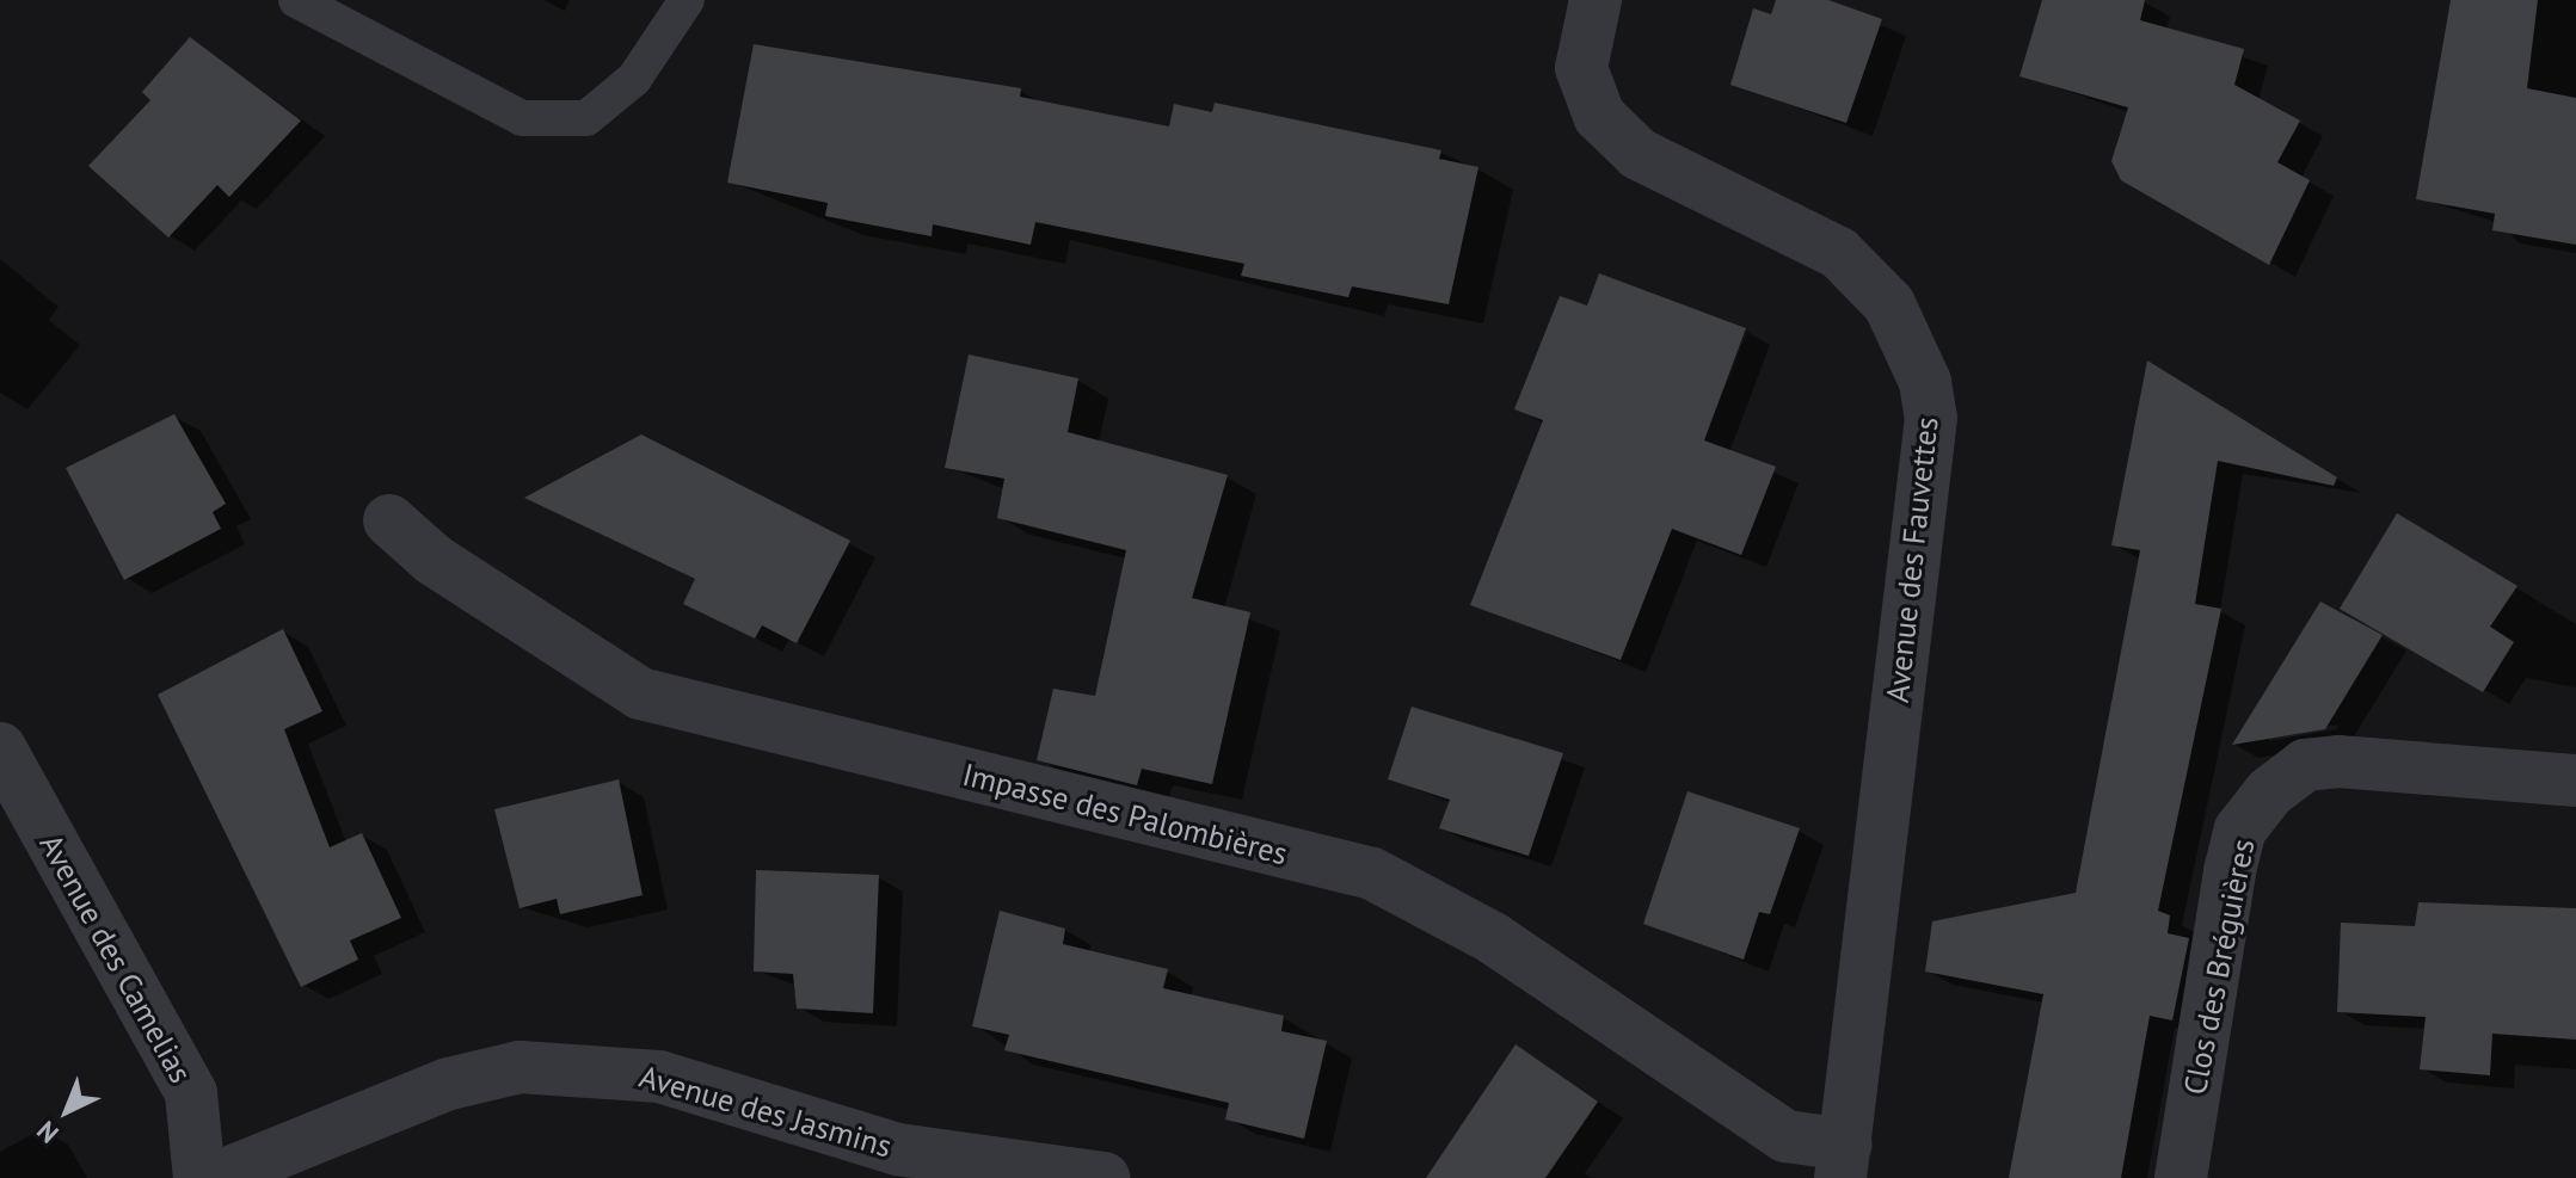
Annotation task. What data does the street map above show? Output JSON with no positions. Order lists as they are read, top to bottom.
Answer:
{
  "streets": {
    "street": [
      "Avenue des Fauvettes",
      "Impasse des Palombières",
      "Avenue des Camelias",
      "Clos des Bréguières",
      "Avenue des Jasmins"
    ]
  },
  "crossings": [
    ["Avenue des Fauvettes", "Impasse des Palombières"]
  ],
  "north": "bottom left"
}
